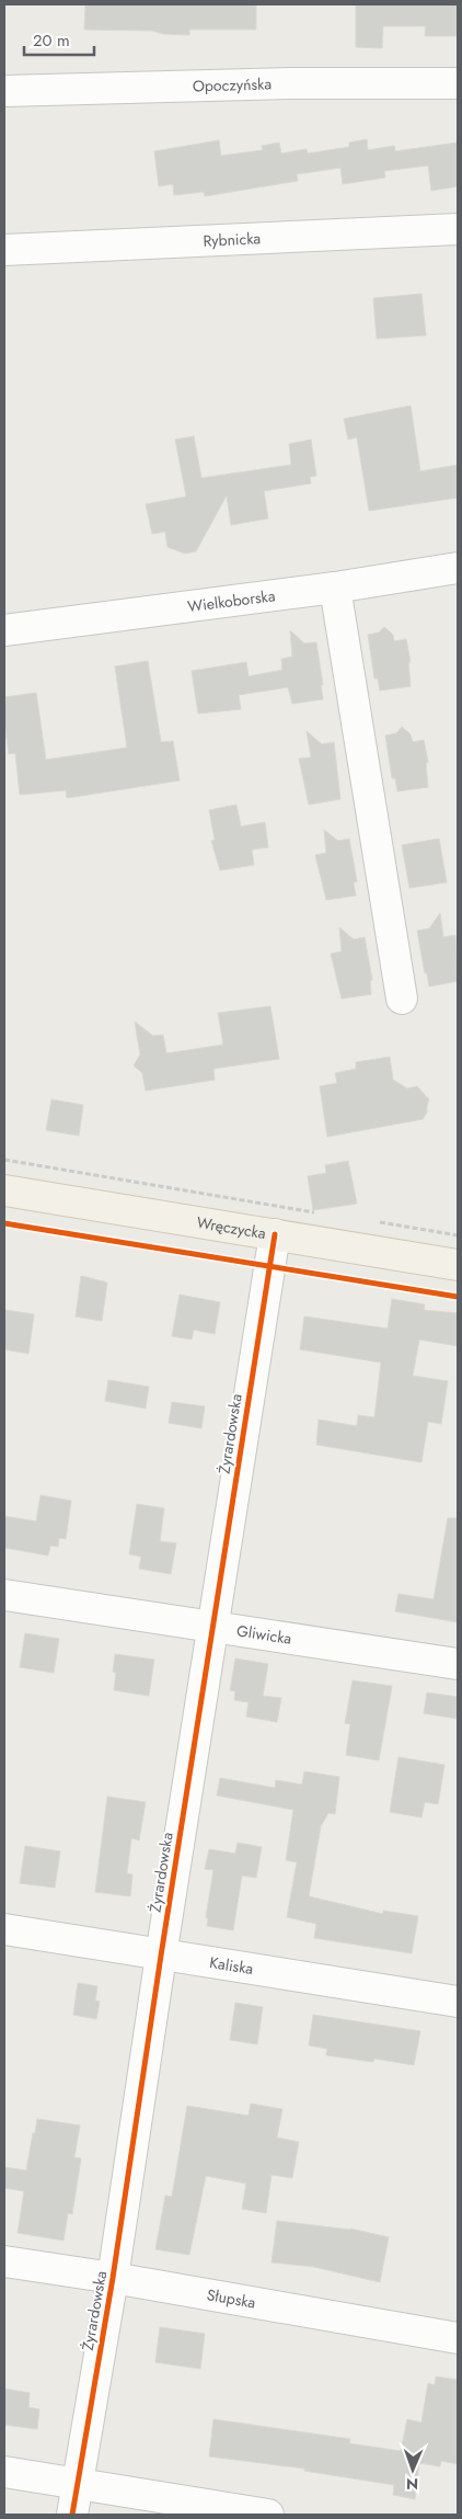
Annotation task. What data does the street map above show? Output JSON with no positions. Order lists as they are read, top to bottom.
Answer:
{
  "streets": {
    "main road": ["Wręczycka"],
    "street": [
      "Opoczyńska",
      "Rybnicka",
      "Wielkoborska",
      "Żyrardowska",
      "Gliwicka",
      "Kaliska",
      "Słupska"
    ]
  },
  "crossings": [
    ["Wręczycka", "Żyrardowska"],
    ["Żyrardowska", "Gliwicka"],
    ["Żyrardowska", "Kaliska"],
    ["Żyrardowska", "Słupska"]
  ],
  "scale_bar": "20 m",
  "north": "bottom"
}
